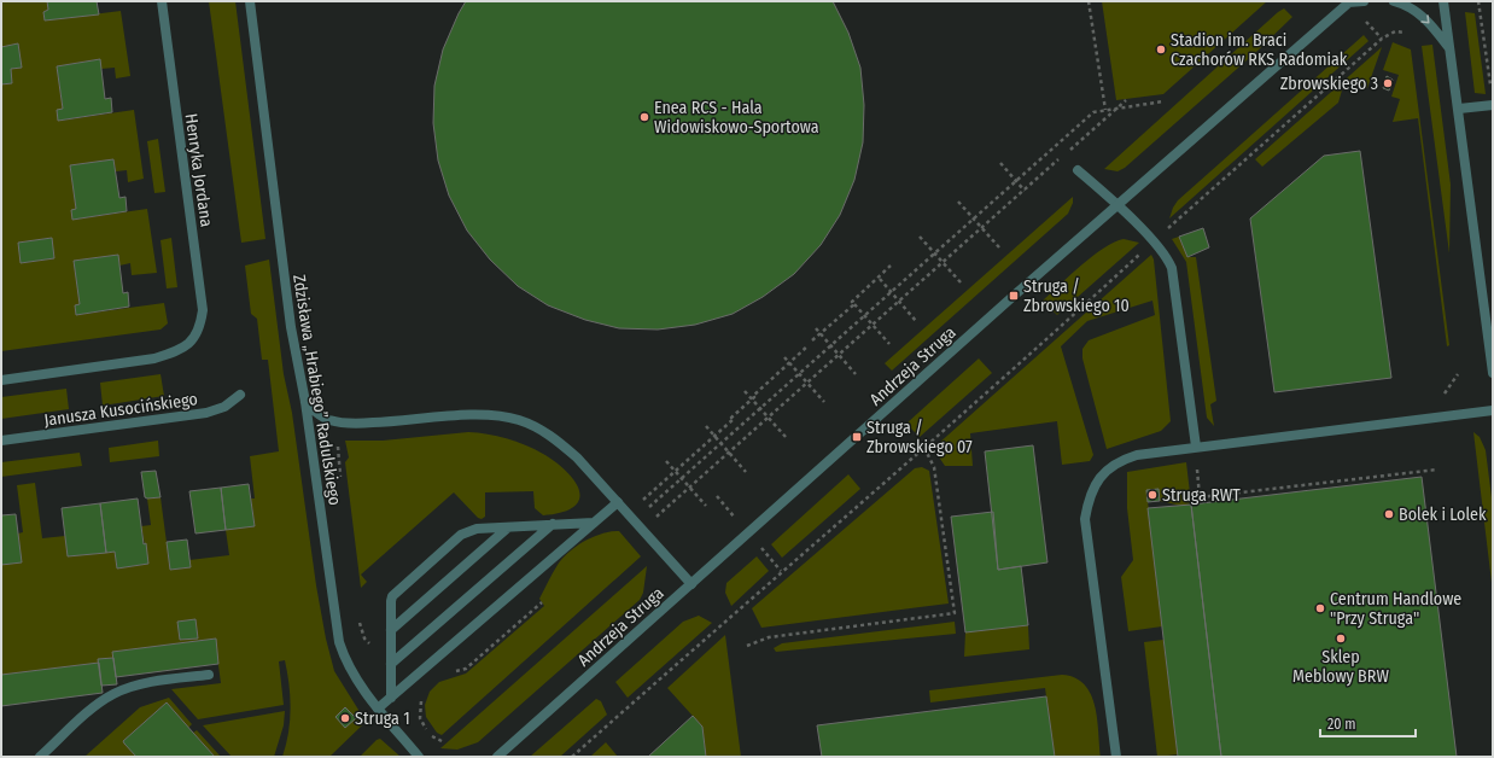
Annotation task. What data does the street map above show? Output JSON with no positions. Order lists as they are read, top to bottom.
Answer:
{
  "streets": {
    "street": [
      "Henryka Jordana",
      "Andrzeja Struga",
      "Zdzisława „Hrabiego” Radulskiego",
      "Janusza Kusocińskiego"
    ]
  },
  "places": {
    "other": [
      "Stadion im. Braci Czachorów RKS Radomiak",
      "Zbrowskiego 3",
      "Enea RCS - Hala Widowiskowo-Sportowa",
      "Struga RWT",
      "Bolek i Lolek",
      "Centrum Handlowe \"Przy Struga\"",
      "Sklep Meblowy BRW",
      "Struga 1"
    ],
    "transit": ["Struga / Zbrowskiego 10", "Struga / Zbrowskiego 07"]
  },
  "scale_bar": "20 m"
}
